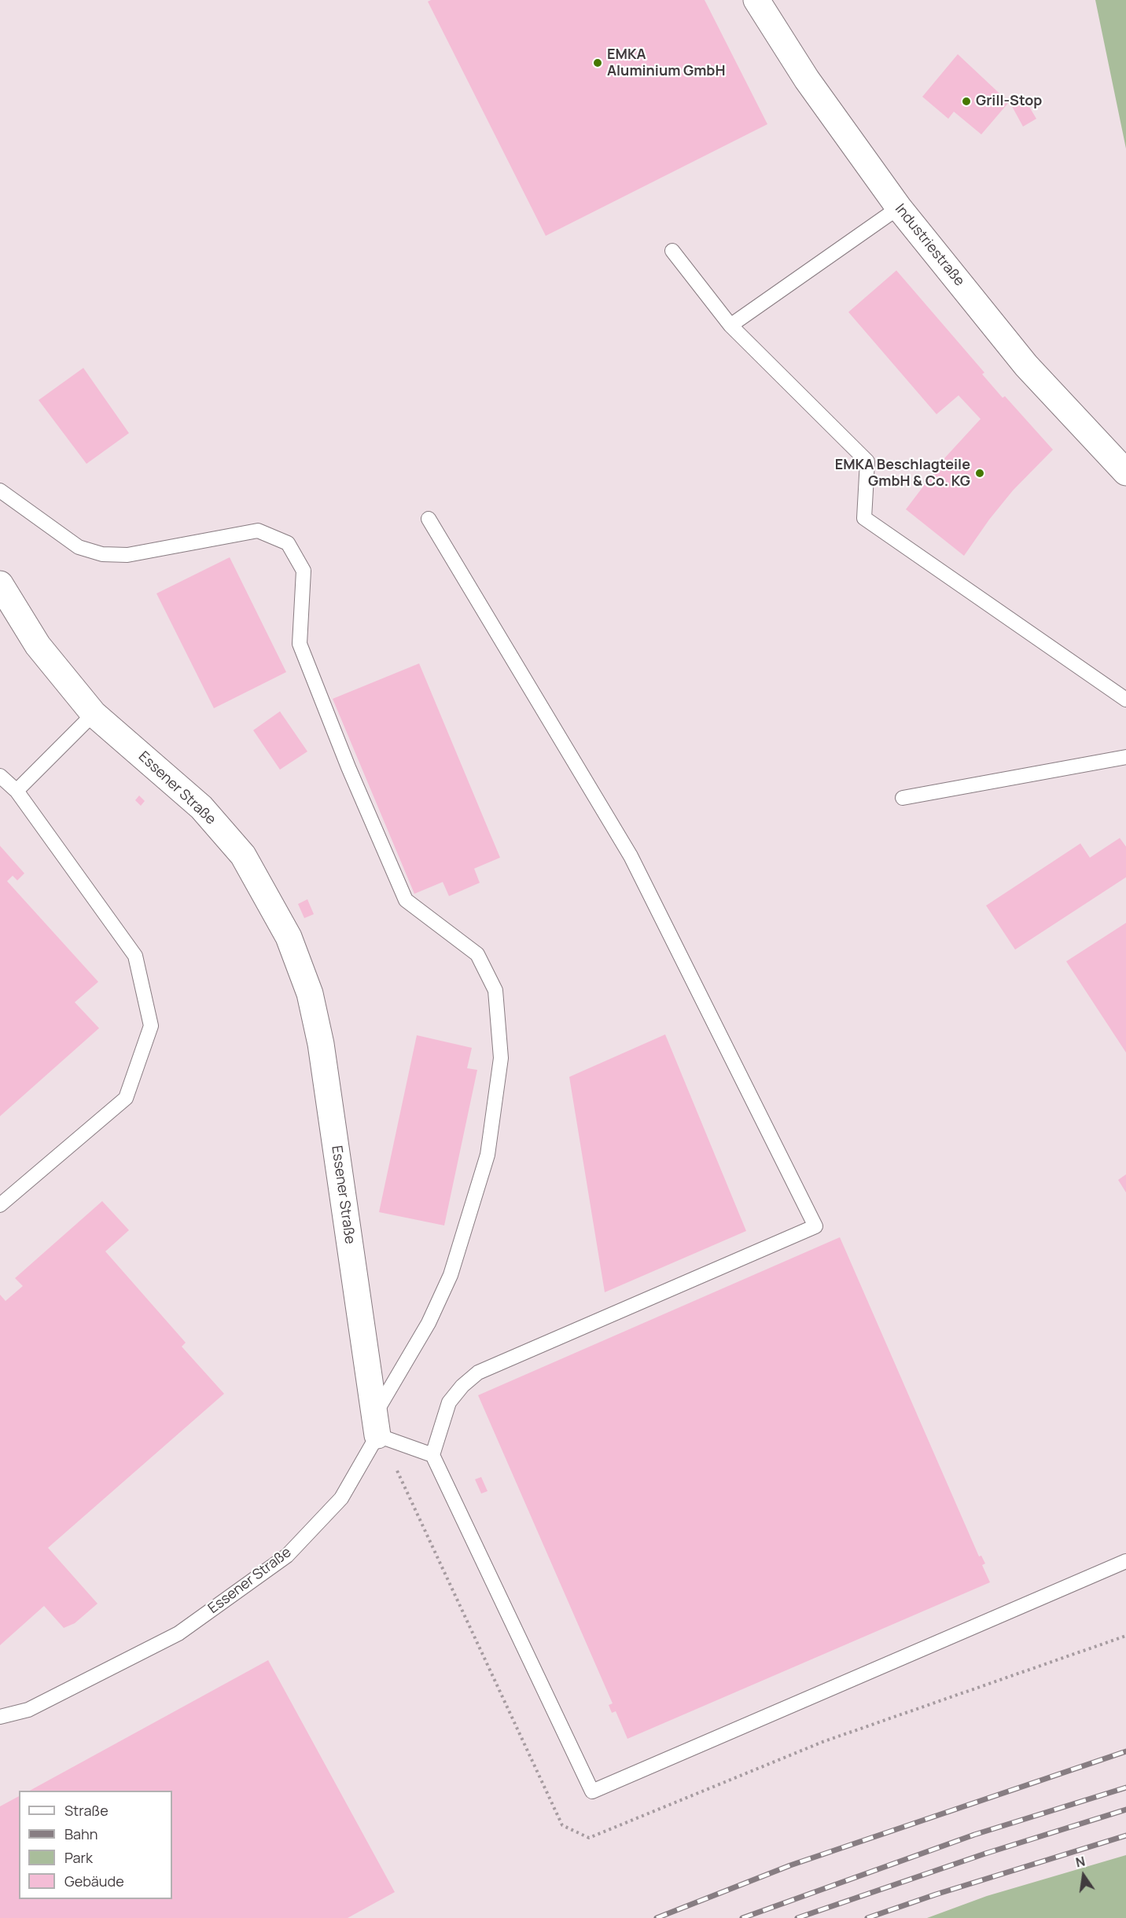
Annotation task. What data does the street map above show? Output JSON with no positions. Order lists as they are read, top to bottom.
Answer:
{
  "streets": {
    "street": ["Industriestraße", "Essener Straße"]
  },
  "places": ["EMKA Aluminium GmbH", "Grill-Stop", "EMKA Beschlagteile GmbH & Co. KG"],
  "legend": [
    "Straße",
    "Bahn",
    "Park",
    "Gebäude"
  ],
  "north": "top"
}
